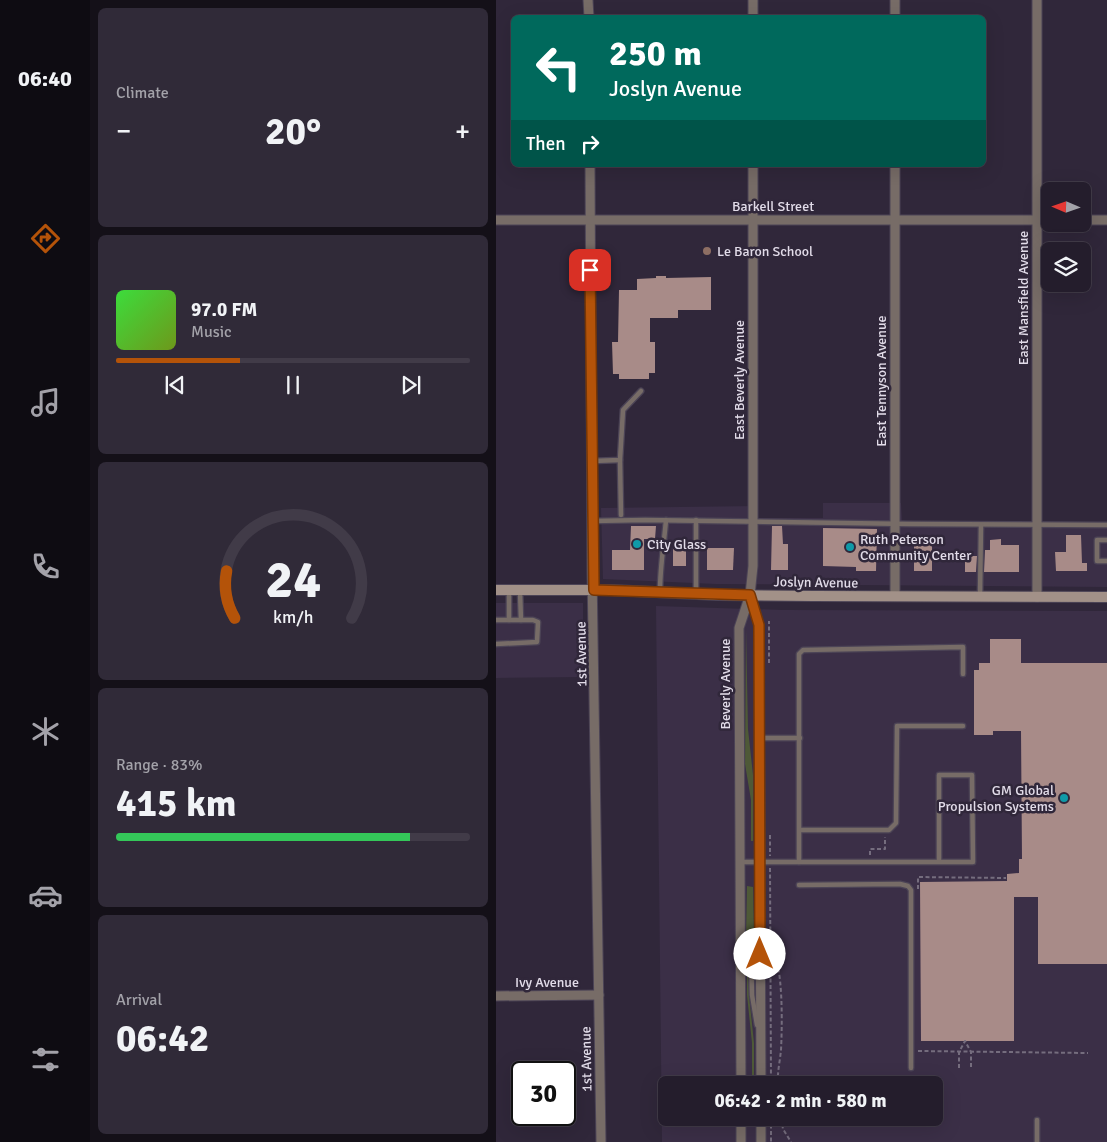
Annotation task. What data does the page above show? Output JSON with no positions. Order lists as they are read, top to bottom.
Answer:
{
  "streets": {
    "main road": ["Joslyn Avenue"],
    "street": [
      "Barkell Street",
      "East Mansfield Avenue",
      "East Beverly Avenue",
      "East Tennyson Avenue",
      "1st Avenue",
      "Beverly Avenue",
      "Ivy Avenue"
    ]
  },
  "crossings": [
    ["Barkell Street", "East Mansfield Avenue"],
    ["Barkell Street", "East Beverly Avenue"],
    ["Barkell Street", "East Tennyson Avenue"],
    ["Barkell Street", "1st Avenue"],
    ["East Mansfield Avenue", "Joslyn Avenue"],
    ["East Beverly Avenue", "Joslyn Avenue"],
    ["East Beverly Avenue", "Beverly Avenue"],
    ["East Tennyson Avenue", "Joslyn Avenue"],
    ["Joslyn Avenue", "1st Avenue"],
    ["Joslyn Avenue", "Beverly Avenue"],
    ["1st Avenue", "Ivy Avenue"]
  ],
  "places": [
    "Le Baron School",
    "City Glass",
    "Ruth Peterson Community Center",
    "GM Global Propulsion Systems"
  ],
  "north": "left",
  "page": {
    "tabs": "06:40",
    "tile": [
      "Climate",
      ["Range · 83%", "415 km"],
      ["Arrival", "06:42"]
    ],
    "turn": ["250 m", "Joslyn Avenue"],
    "heat": ["−", "20°", "+"],
    "then": "Then",
    "song": ["97.0 FM", "Music"],
    "limit": "30",
    "trip": "06:42 · 2 min · 580 m",
    "gauge": ["24", "km/h"]
  }
}
